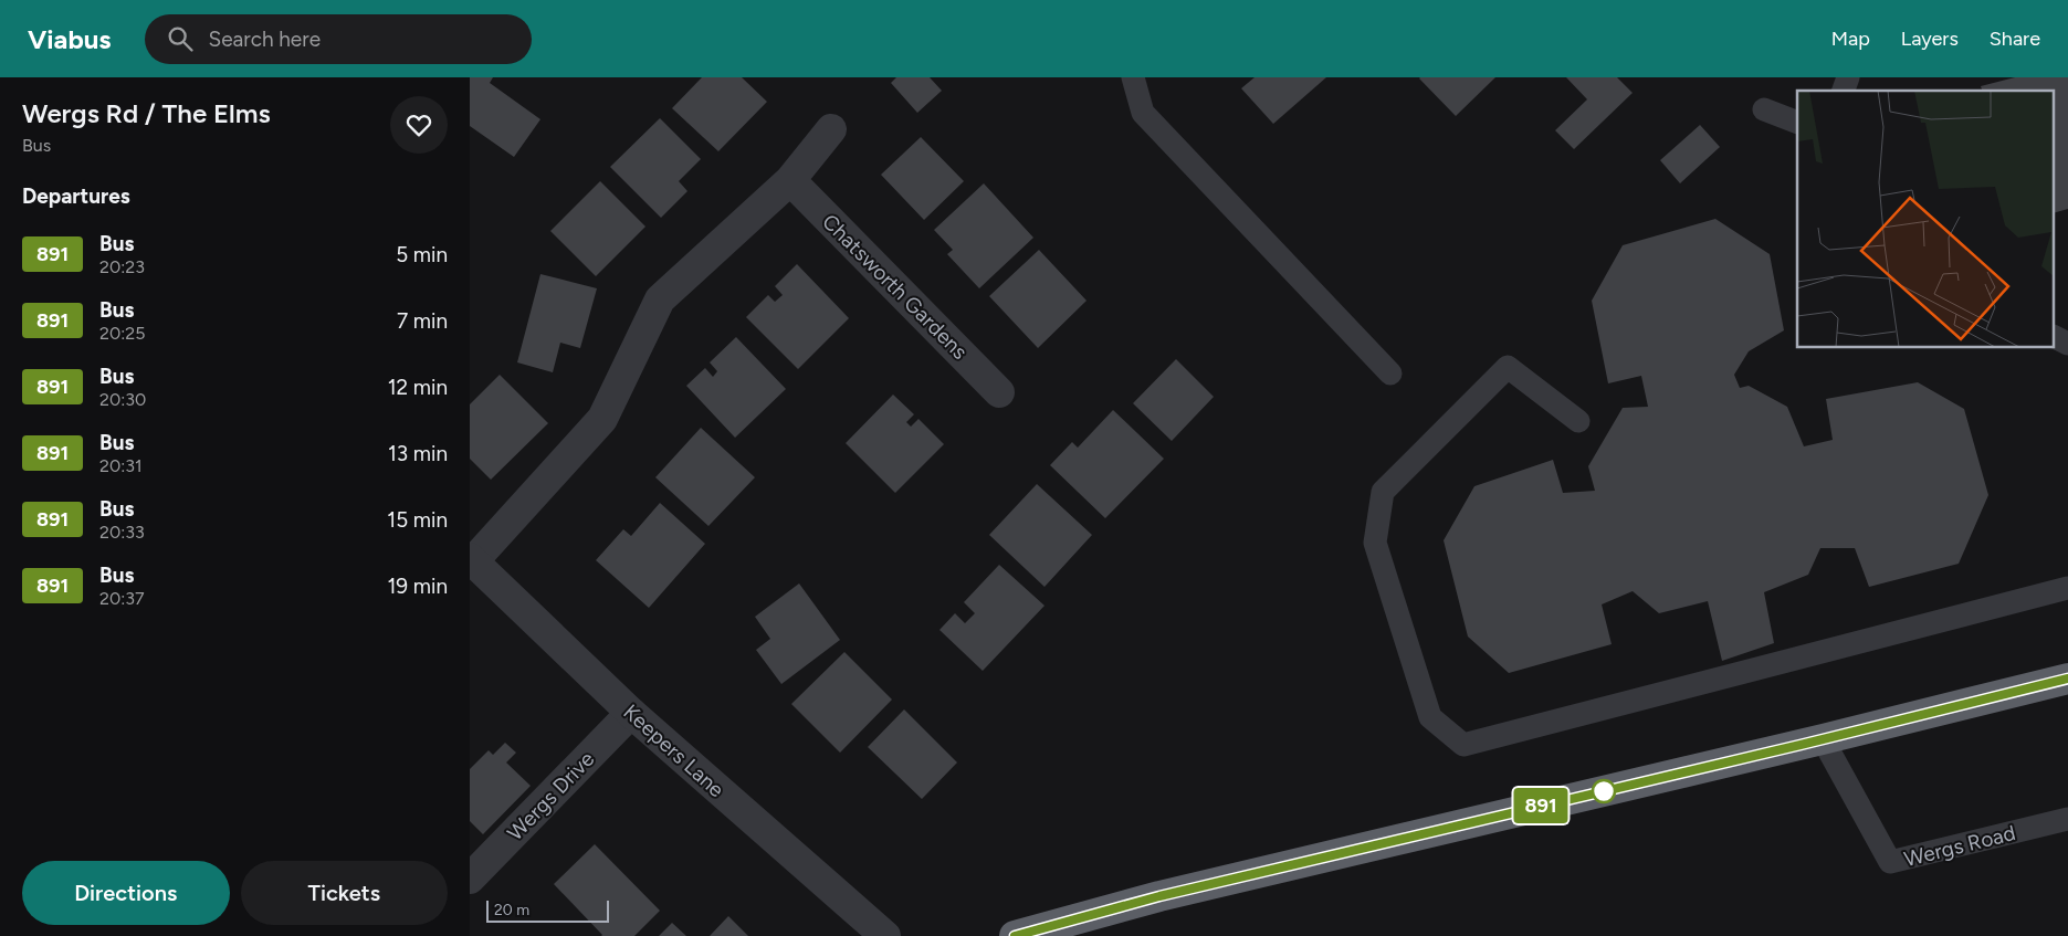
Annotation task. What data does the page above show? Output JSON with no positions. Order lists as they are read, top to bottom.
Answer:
{
  "streets": {
    "street": ["Chatsworth Gardens", "Keepers Lane", "Wergs Drive"],
    "lane": ["Wergs Road"]
  },
  "crossings": [
    ["Keepers Lane", "Wergs Drive"]
  ],
  "lines": ["bus line 891"],
  "scale_bar": "20 m",
  "page": {
    "header": "Viabus",
    "search": "Search here",
    "nav": ["Map", "Layers", "Share"],
    "heading": [
      ["Wergs Rd / The Elms", "Bus"],
      "Departures"
    ],
    "on_map": "891",
    "list": [
      {
        "mark": "891",
        "name": "Bus",
        "note": "20:23",
        "value": "5 min"
      },
      {
        "mark": "891",
        "name": "Bus",
        "note": "20:25",
        "value": "7 min"
      },
      {
        "mark": "891",
        "name": "Bus",
        "note": "20:30",
        "value": "12 min"
      },
      {
        "mark": "891",
        "name": "Bus",
        "note": "20:31",
        "value": "13 min"
      },
      {
        "mark": "891",
        "name": "Bus",
        "note": "20:33",
        "value": "15 min"
      },
      {
        "mark": "891",
        "name": "Bus",
        "note": "20:37",
        "value": "19 min"
      }
    ],
    "buttons": ["Directions", "Tickets"],
    "scale": "20 m"
  }
}
